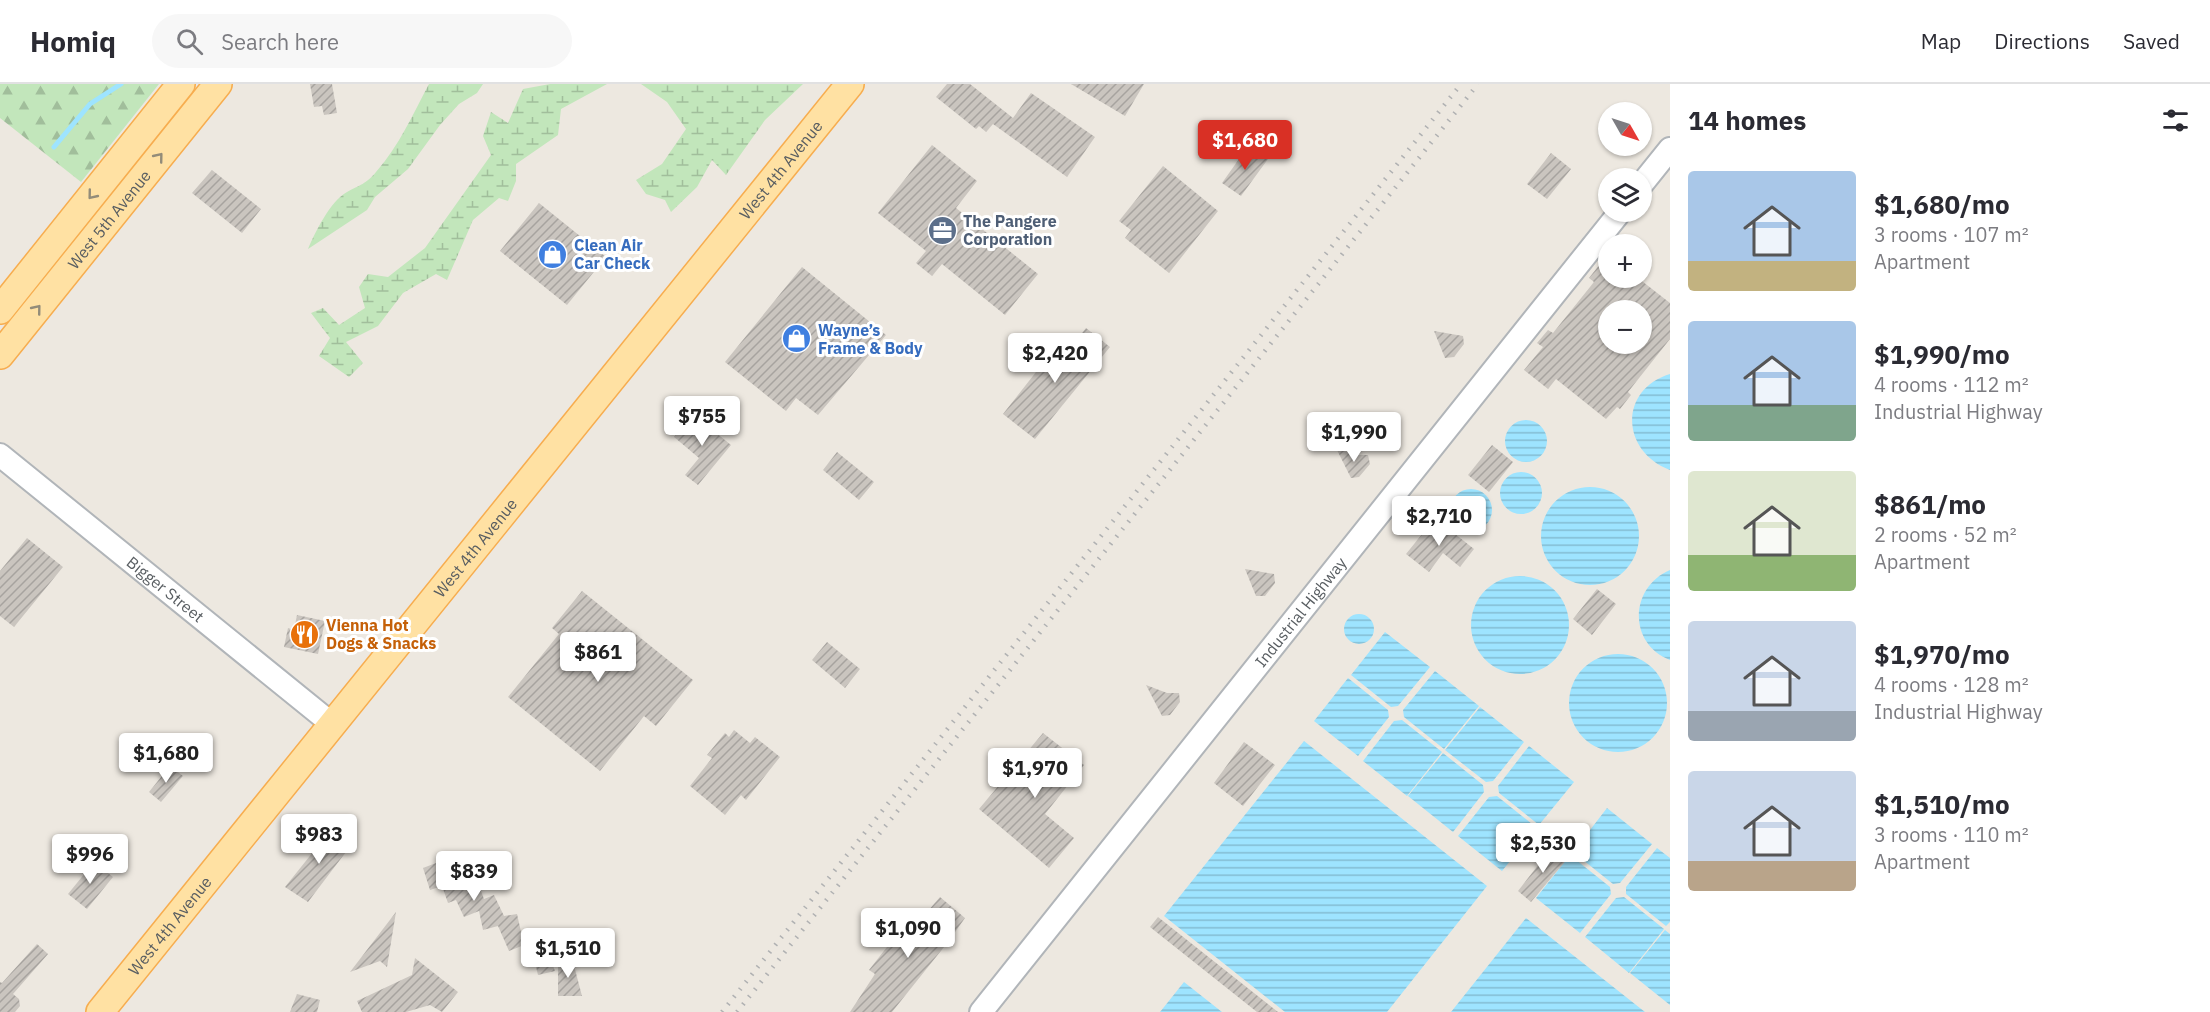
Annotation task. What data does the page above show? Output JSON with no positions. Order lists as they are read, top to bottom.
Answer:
{
  "streets": {
    "main road": ["West 4th Avenue", "West 5th Avenue"],
    "street": ["Bigger Street", "Industrial Highway"]
  },
  "crossings": [
    ["West 4th Avenue", "Bigger Street"]
  ],
  "places": {
    "office": ["The Pangere Corporation"],
    "shop": ["Clean Air Car Check", "Wayne’s Frame & Body"],
    "restaurant": ["Vienna Hot Dogs & Snacks"]
  },
  "north": "bottom right",
  "page": {
    "header": "Homiq",
    "search": "Search here",
    "nav": ["Map", "Directions", "Saved"],
    "heading": "14 homes",
    "map_buttons": ["+", "−"],
    "price": [
      "$1,680",
      "$2,420",
      "$755",
      "$1,990",
      "$2,710",
      "$861",
      "$1,680",
      "$1,970",
      "$983",
      "$2,530",
      "$996",
      "$839",
      "$1,090",
      "$1,510"
    ],
    "list": [
      {
        "name": "$1,680/mo",
        "note": "3 rooms · 107 m² · Apartment"
      },
      {
        "name": "$1,990/mo",
        "note": "4 rooms · 112 m² · Industrial Highway"
      },
      {
        "name": "$861/mo",
        "note": "2 rooms · 52 m² · Apartment"
      },
      {
        "name": "$1,970/mo",
        "note": "4 rooms · 128 m² · Industrial Highway"
      },
      {
        "name": "$1,510/mo",
        "note": "3 rooms · 110 m² · Apartment"
      }
    ]
  }
}
